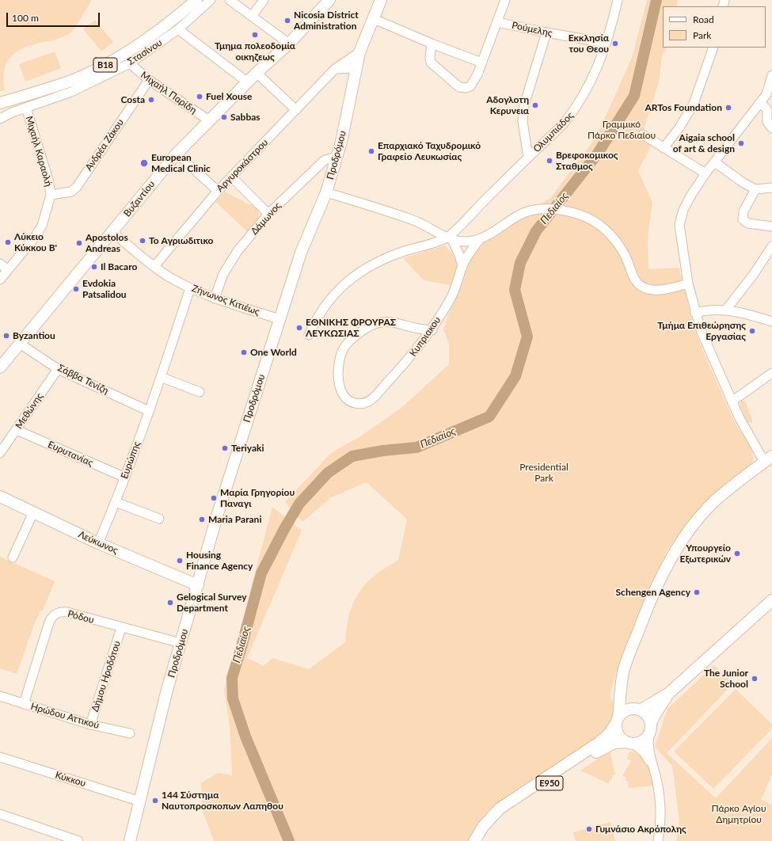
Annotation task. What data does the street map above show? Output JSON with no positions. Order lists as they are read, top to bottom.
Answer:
{
  "streets": {
    "main road": [
      "B18",
      "Προδρόμου",
      "Βυζαντίου",
      "Λεύκωνος",
      "E950"
    ],
    "street": [
      "Ρούμελης",
      "Στασίνου",
      "Μιχαήλ Παρίδη",
      "Ολυμπιάδος",
      "Ανδρέα Ζάκου",
      "Μιχαήλ Καραολή",
      "Αργυροκάστρου",
      "Δάμωνος",
      "Ζήνωνος Κιτιέως",
      "Κυπριακου",
      "Σάββα Τενίζη",
      "Μεθώνης",
      "Ευρυτανίας",
      "Ευρώπης",
      "Ρόδου",
      "Δήμου Ηροδότου",
      "Ηρώδου Αττικού",
      "Κύκκου"
    ]
  },
  "crossings": [
    ["Ρούμελης", "Ολυμπιάδος"],
    ["Στασίνου", "Μιχαήλ Παρίδη"],
    ["Στασίνου", "Μιχαήλ Καραολή"],
    ["Μιχαήλ Παρίδη", "Ανδρέα Ζάκου"],
    ["Μιχαήλ Παρίδη", "Βυζαντίου"],
    ["Ανδρέα Ζάκου", "Μιχαήλ Καραολή"],
    ["Προδρόμου", "Αργυροκάστρου"],
    ["Προδρόμου", "Δάμωνος"],
    ["Προδρόμου", "Ζήνωνος Κιτιέως"],
    ["Προδρόμου", "Λεύκωνος"],
    ["Προδρόμου", "Ρόδου"],
    ["Προδρόμου", "Κύκκου"],
    ["Αργυροκάστρου", "Ζήνωνος Κιτιέως"],
    ["Βυζαντίου", "Ζήνωνος Κιτιέως"],
    ["Βυζαντίου", "Σάββα Τενίζη"],
    ["Δάμωνος", "Ζήνωνος Κιτιέως"],
    ["Ζήνωνος Κιτιέως", "Ευρώπης"],
    ["Σάββα Τενίζη", "Μεθώνης"],
    ["Σάββα Τενίζη", "Ευρώπης"],
    ["Μεθώνης", "Ευρυτανίας"],
    ["Ευρυτανίας", "Ευρώπης"],
    ["Ευρώπης", "Λεύκωνος"],
    ["Ρόδου", "Δήμου Ηροδότου"],
    ["Ρόδου", "Ηρώδου Αττικού"],
    ["Δήμου Ηροδότου", "Ηρώδου Αττικού"]
  ],
  "water": ["Πεδιαίος"],
  "parks": ["Γραμμικό Πάρκο Πεδιαίου", "Presidential Park", "Πάρκο Αγίου Δημητρίου"],
  "places": [
    "Nicosia District Administration",
    "Τμημα πολεοδομία οικηζεως",
    "Εκκλησία του Θεου",
    "Fuel Xouse",
    "Costa",
    "Αδογλοτη Κερυνεια",
    "ARTos Foundation",
    "Sabbas",
    "Aigaia school of art & design",
    "Επαρχιακό Ταχυδρομικό Γραφείο Λευκωσίας",
    "Βρεφοκομικος Σταθμος",
    "European Medical Clinic",
    "Το Αγριωδιτικο",
    "Λύκειο Κύκκου Β'",
    "Apostolos Andreas",
    "Il Bacaro",
    "Evdokia Patsalidou",
    "ΕΘΝΙΚΗΣ ΦΡΟΥΡΑΣ ΛΕΥΚΩΣΙΑΣ",
    "Τμήμα Επιθεώρησης Εργασίας",
    "Byzantiou",
    "One World",
    "Teriyaki",
    "Μαρία Γρηγορίου Παναγι",
    "Maria Parani",
    "Υπουργείο Εξωτερικών",
    "Housing Finance Agency",
    "Schengen Agency",
    "Gelogical Survey Department",
    "The Junior School",
    "144 Σύστημα Ναυτοπροσκοπων Λαπηθου",
    "Γυμνάσιο Ακρόπολης"
  ],
  "legend": ["Road", "Park"],
  "scale_bar": "100 m"
}
